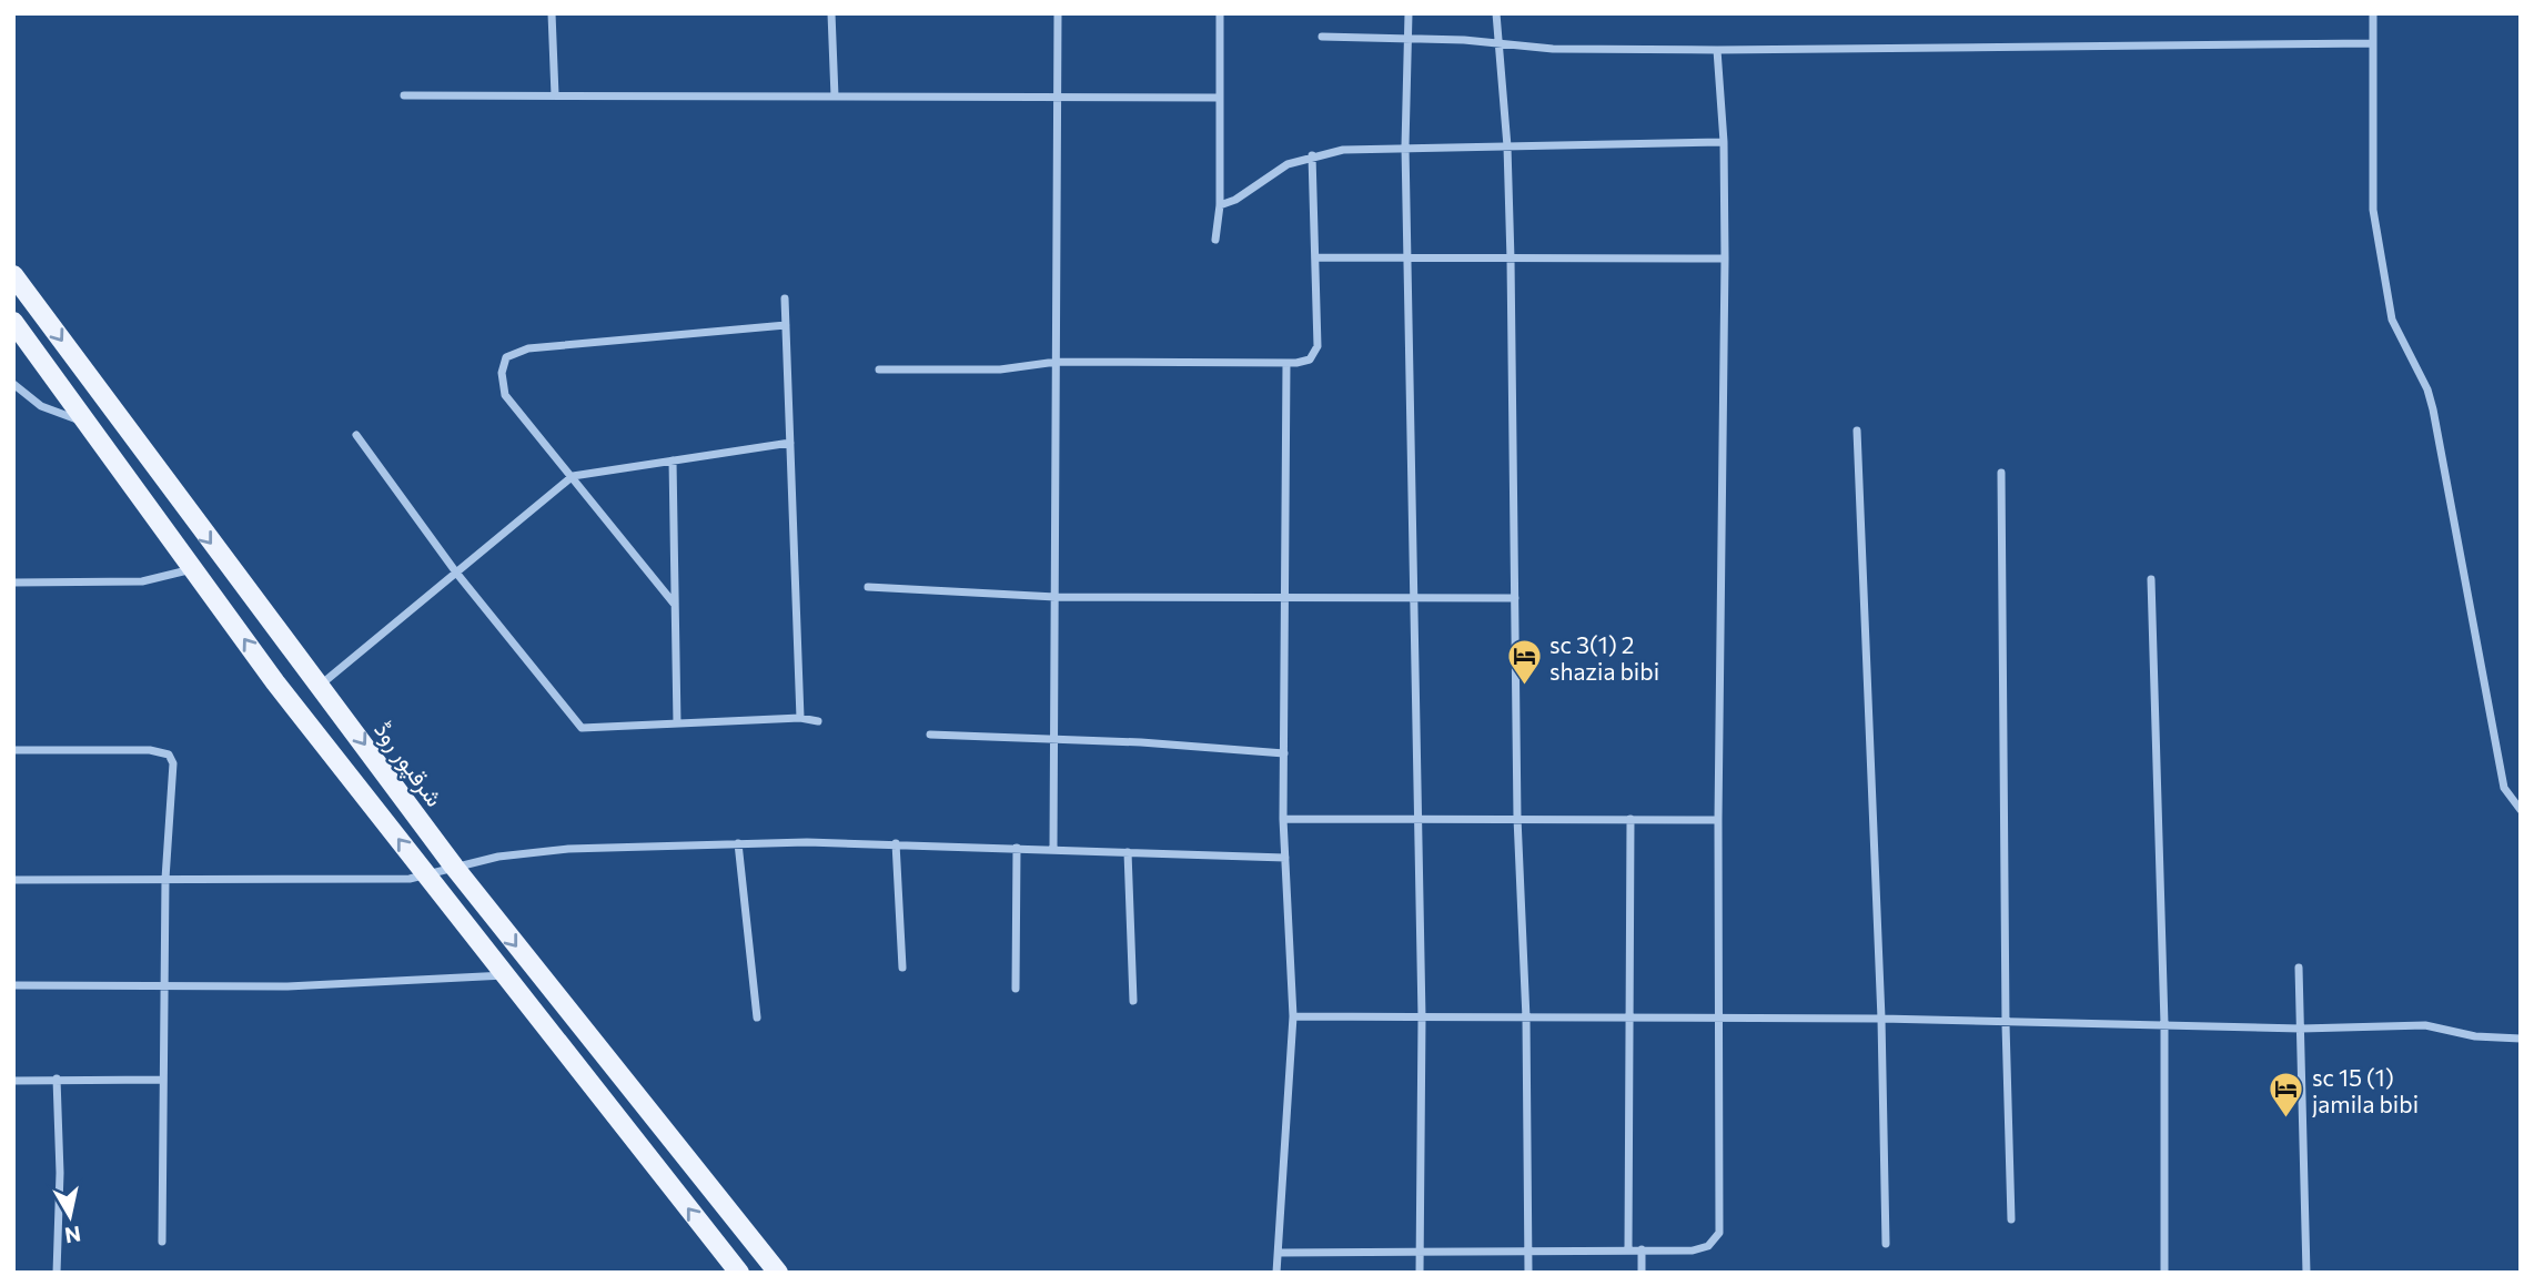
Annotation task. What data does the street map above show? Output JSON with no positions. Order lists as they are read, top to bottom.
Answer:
{
  "streets": {
    "main road": ["شرقپور روڈ"]
  },
  "places": {
    "hotel": ["sc 3(1) 2 shazia bibi", "sc 15 (1) jamila bibi"]
  },
  "north": "bottom"
}
